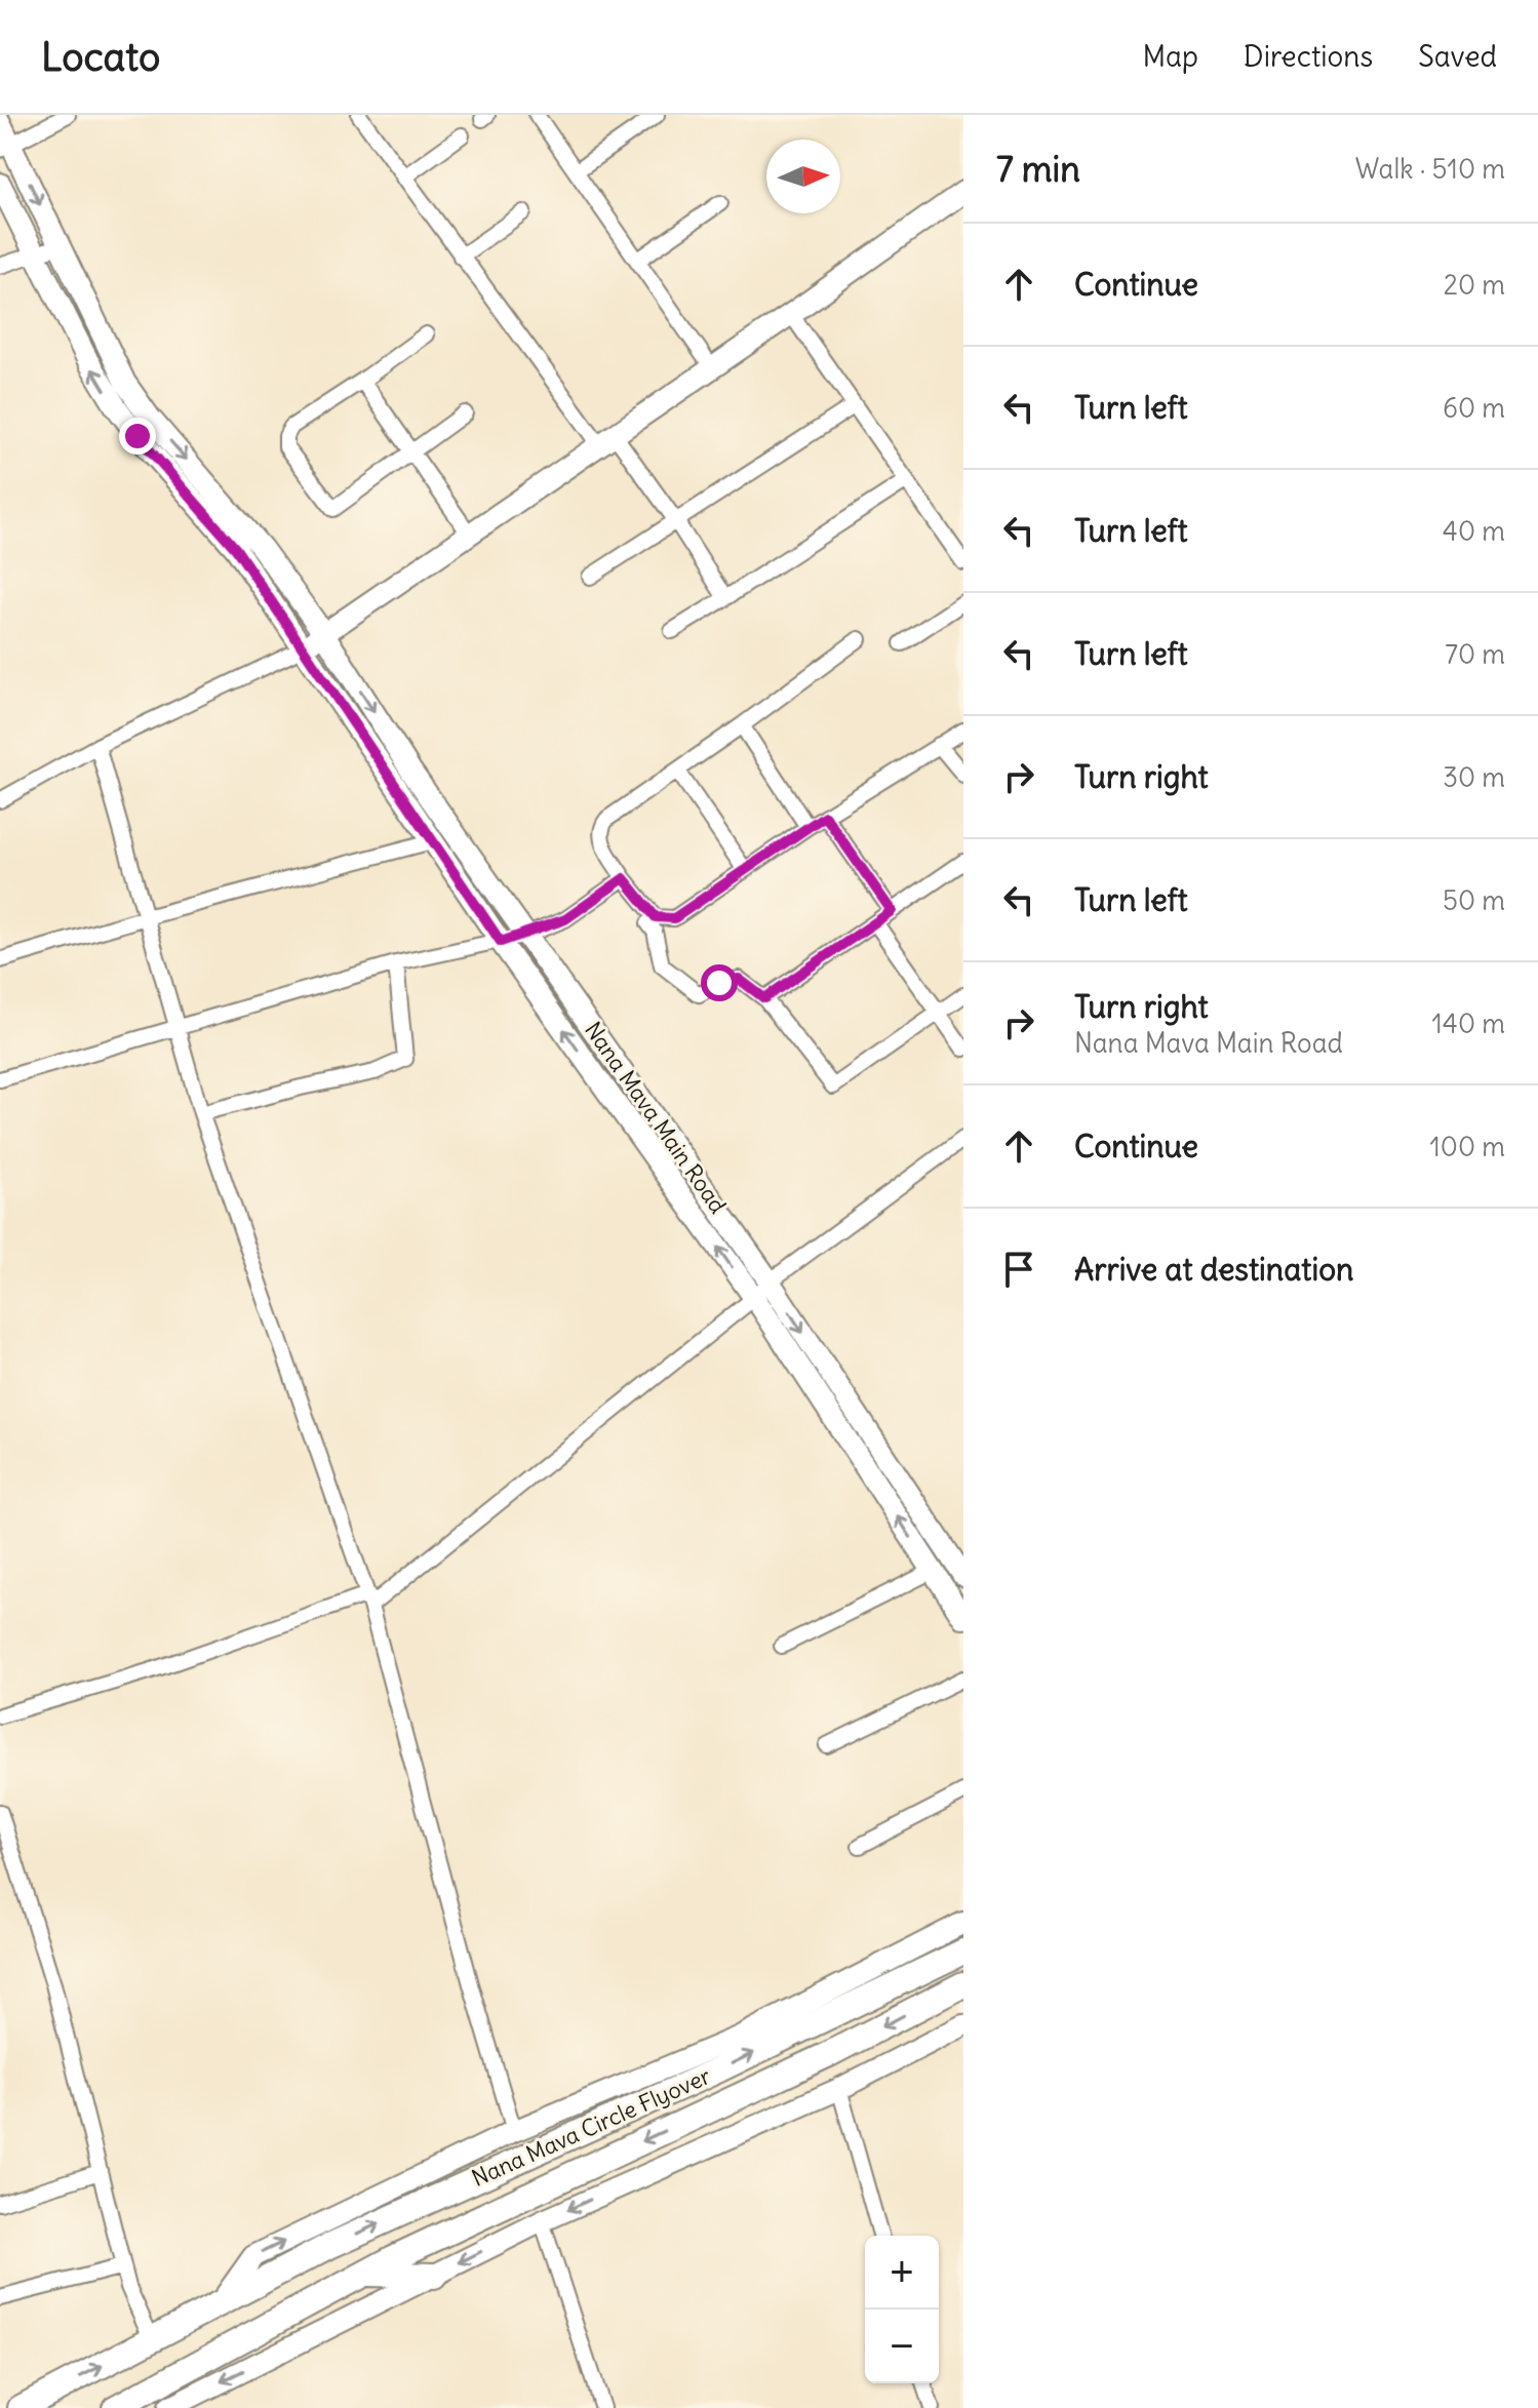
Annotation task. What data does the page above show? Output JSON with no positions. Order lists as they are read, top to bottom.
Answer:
{
  "streets": {
    "highway": ["Nana Mava Circle Flyover"],
    "street": ["Nana Mava Main Road"]
  },
  "north": "right",
  "page": {
    "header": "Locato",
    "nav": ["Map", "Directions", "Saved"],
    "heading": ["7 min", "Walk · 510 m"],
    "list": [
      ["Continue", "20 m"],
      ["Turn left", "60 m"],
      ["Turn left", "40 m"],
      ["Turn left", "70 m"],
      ["Turn right", "30 m"],
      ["Turn left", "50 m"],
      ["Turn right", "Nana Mava Main Road", "140 m"],
      ["Continue", "100 m"],
      "Arrive at destination"
    ],
    "map_buttons": ["+", "−"]
  }
}
